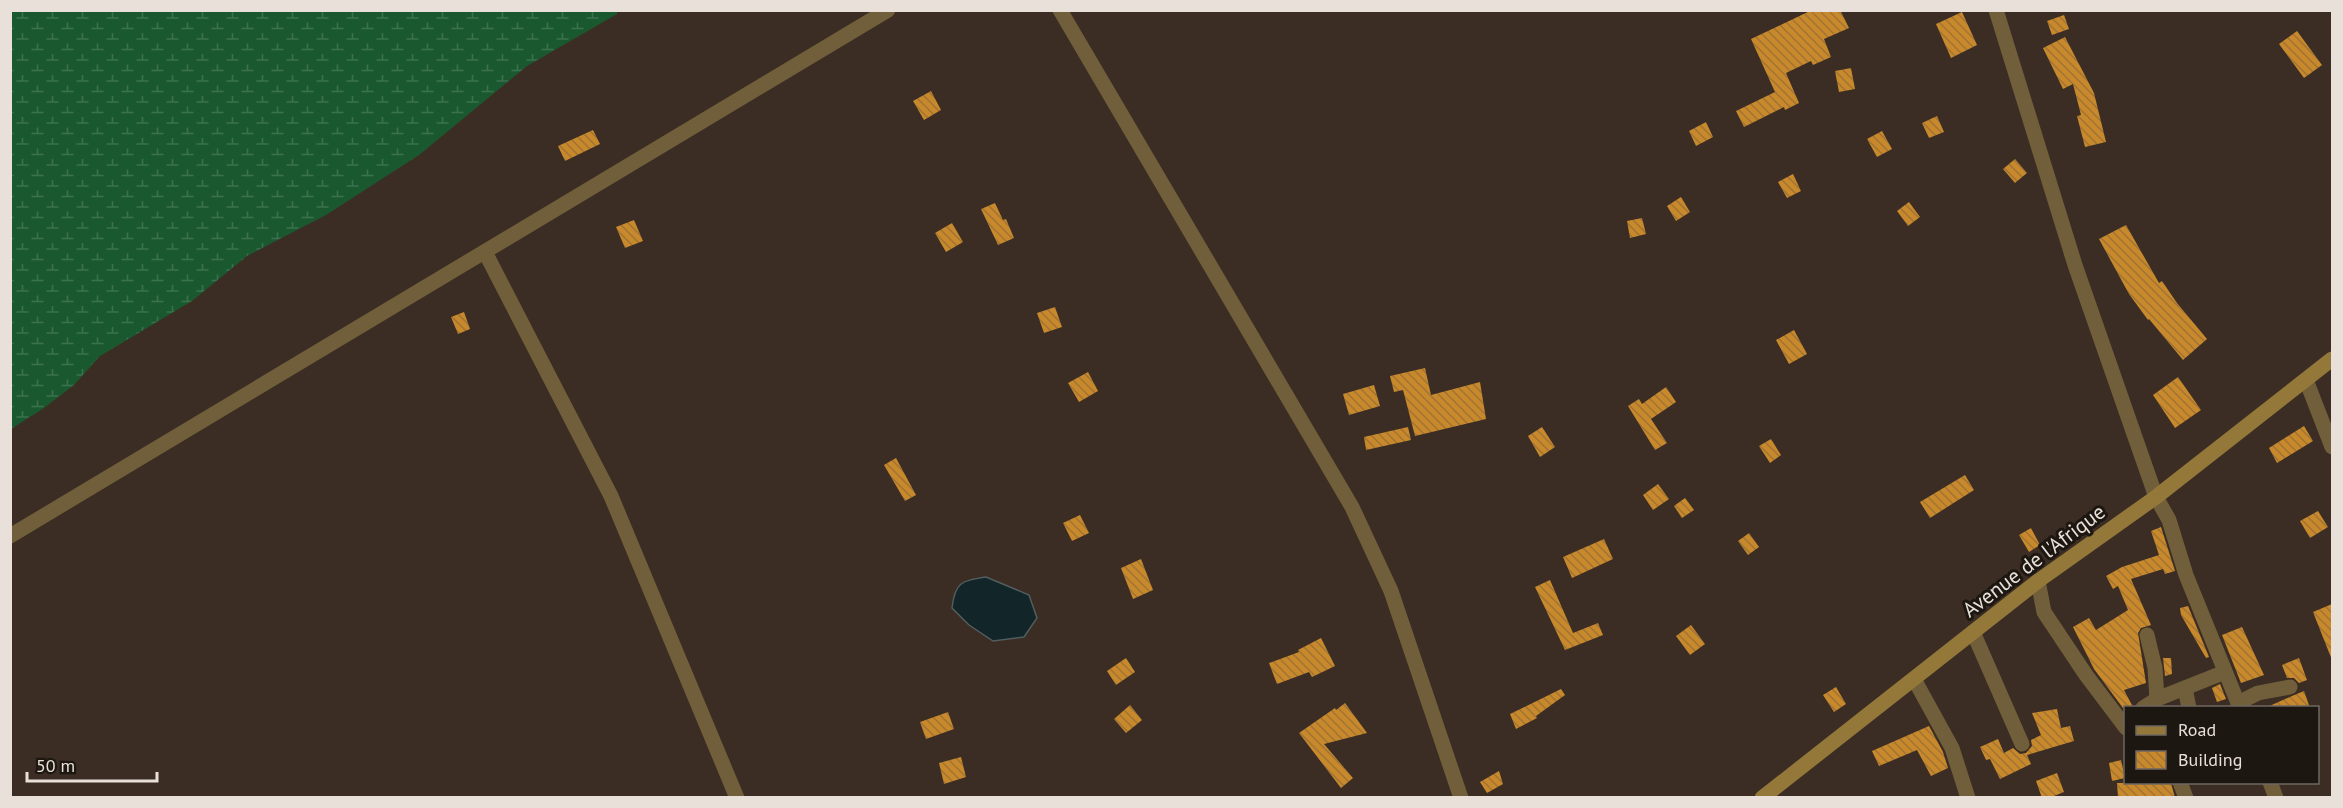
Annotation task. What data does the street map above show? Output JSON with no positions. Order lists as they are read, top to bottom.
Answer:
{
  "streets": {
    "main road": ["Avenue de l'Afrique"]
  },
  "legend": ["Road", "Building"],
  "scale_bar": "50 m"
}
